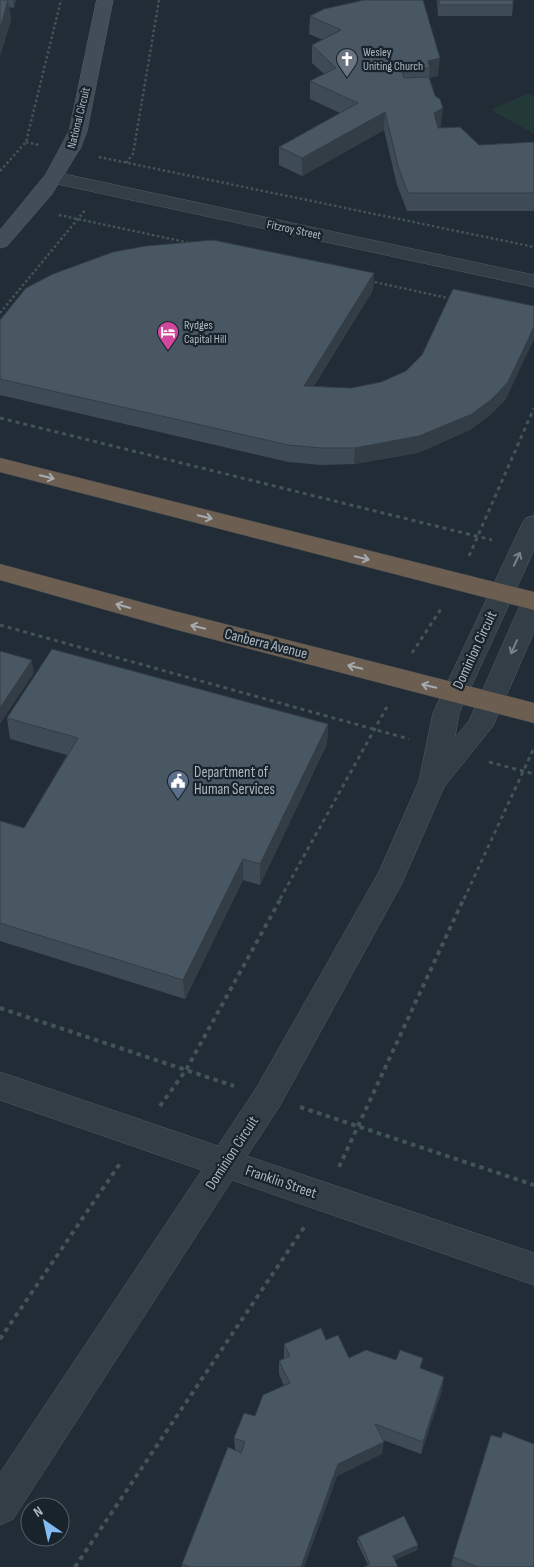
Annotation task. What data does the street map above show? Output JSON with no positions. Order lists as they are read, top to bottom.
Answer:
{
  "streets": {
    "highway": ["Canberra Avenue"],
    "street": [
      "National Circuit",
      "Fitzroy Street",
      "Dominion Circuit",
      "Franklin Street"
    ]
  },
  "crossings": [
    ["National Circuit", "Fitzroy Street"],
    ["Canberra Avenue", "Dominion Circuit"],
    ["Dominion Circuit", "Franklin Street"]
  ],
  "places": {
    "church": ["Wesley Uniting Church"],
    "hotel": ["Rydges Capital Hill"],
    "public building": ["Department of Human Services"]
  },
  "north": "top left"
}
